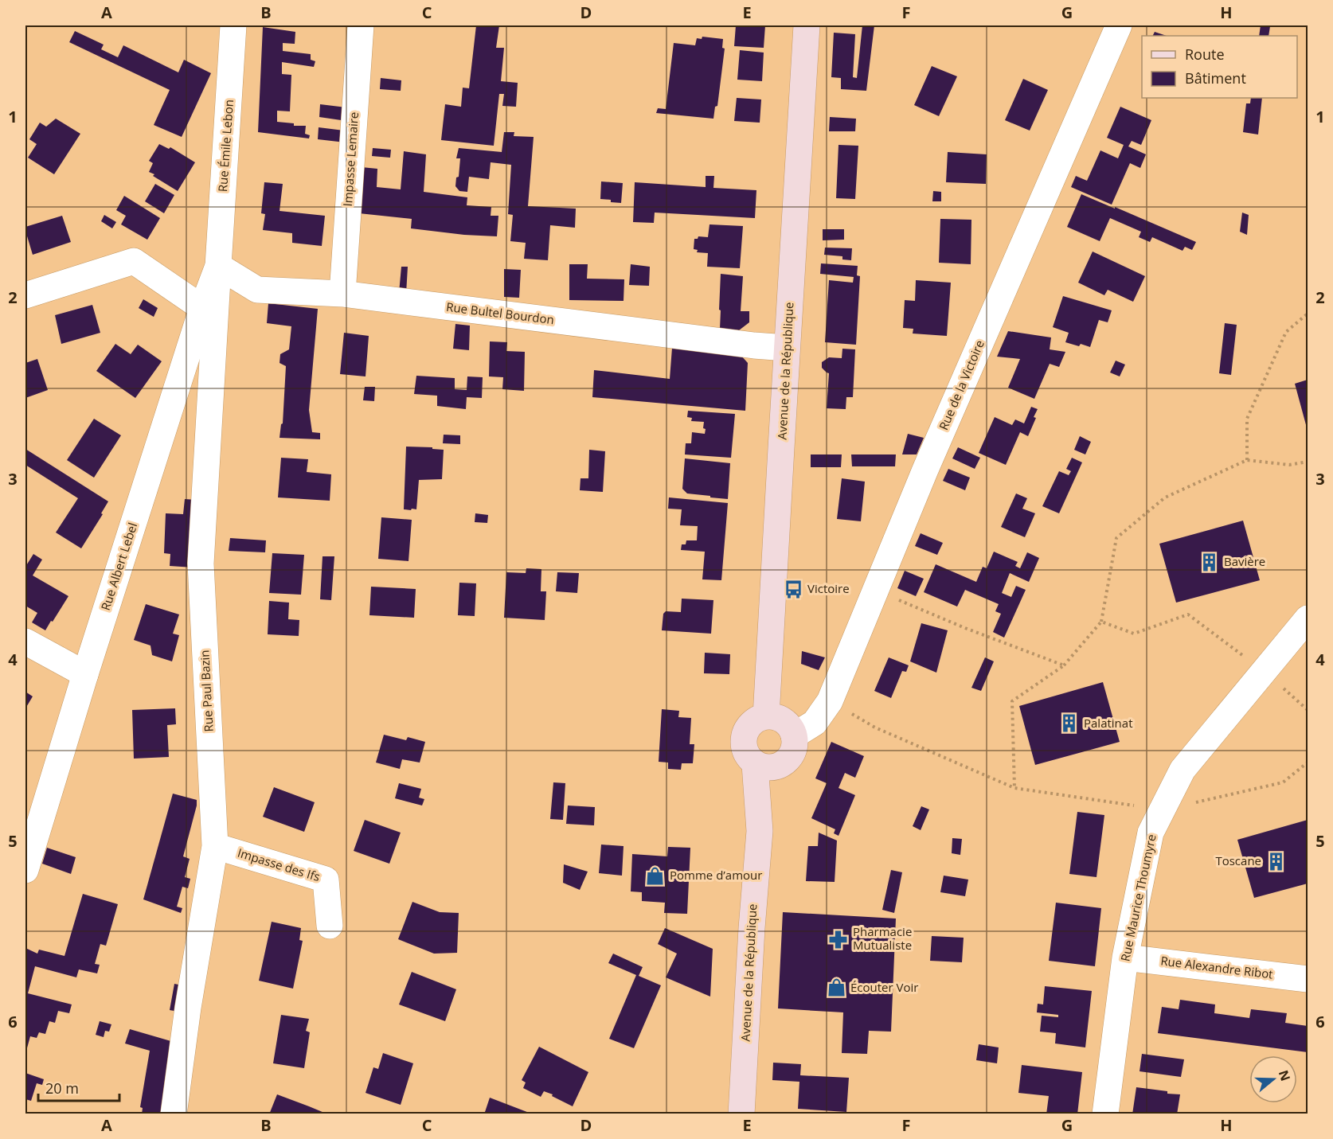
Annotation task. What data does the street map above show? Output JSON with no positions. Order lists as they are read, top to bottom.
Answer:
{
  "streets": {
    "main road": ["Avenue de la République"],
    "street": [
      "Rue Émile Lebon",
      "Impasse Lemaire",
      "Rue Bultel Bourdon",
      "Rue de la Victoire",
      "Rue Albert Lebel",
      "Rue Paul Bazin",
      "Impasse des Ifs",
      "Rue Maurice Thoumyre",
      "Rue Alexandre Ribot"
    ]
  },
  "crossings": [
    ["Rue Émile Lebon", "Rue Bultel Bourdon"],
    ["Rue Émile Lebon", "Rue Albert Lebel"],
    ["Rue Émile Lebon", "Rue Paul Bazin"],
    ["Impasse Lemaire", "Rue Bultel Bourdon"],
    ["Rue Bultel Bourdon", "Avenue de la République"],
    ["Rue Bultel Bourdon", "Rue Albert Lebel"],
    ["Rue Bultel Bourdon", "Rue Paul Bazin"],
    ["Avenue de la République", "Rue de la Victoire"],
    ["Rue Albert Lebel", "Rue Paul Bazin"],
    ["Rue Paul Bazin", "Impasse des Ifs"],
    ["Rue Maurice Thoumyre", "Rue Alexandre Ribot"]
  ],
  "places": {
    "building": ["Bavière", "Palatinat", "Toscane"],
    "bus stop": ["Victoire"],
    "shop": ["Pomme d’amour", "Écouter Voir"],
    "pharmacy": ["Pharmacie Mutualiste"]
  },
  "legend": ["Route", "Bâtiment"],
  "scale_bar": "20 m",
  "north": "right",
  "grid": {
    "columns": [
      "A",
      "B",
      "C",
      "D",
      "E",
      "F",
      "G",
      "H"
    ],
    "rows": [
      "1",
      "2",
      "3",
      "4",
      "5",
      "6"
    ]
  }
}
